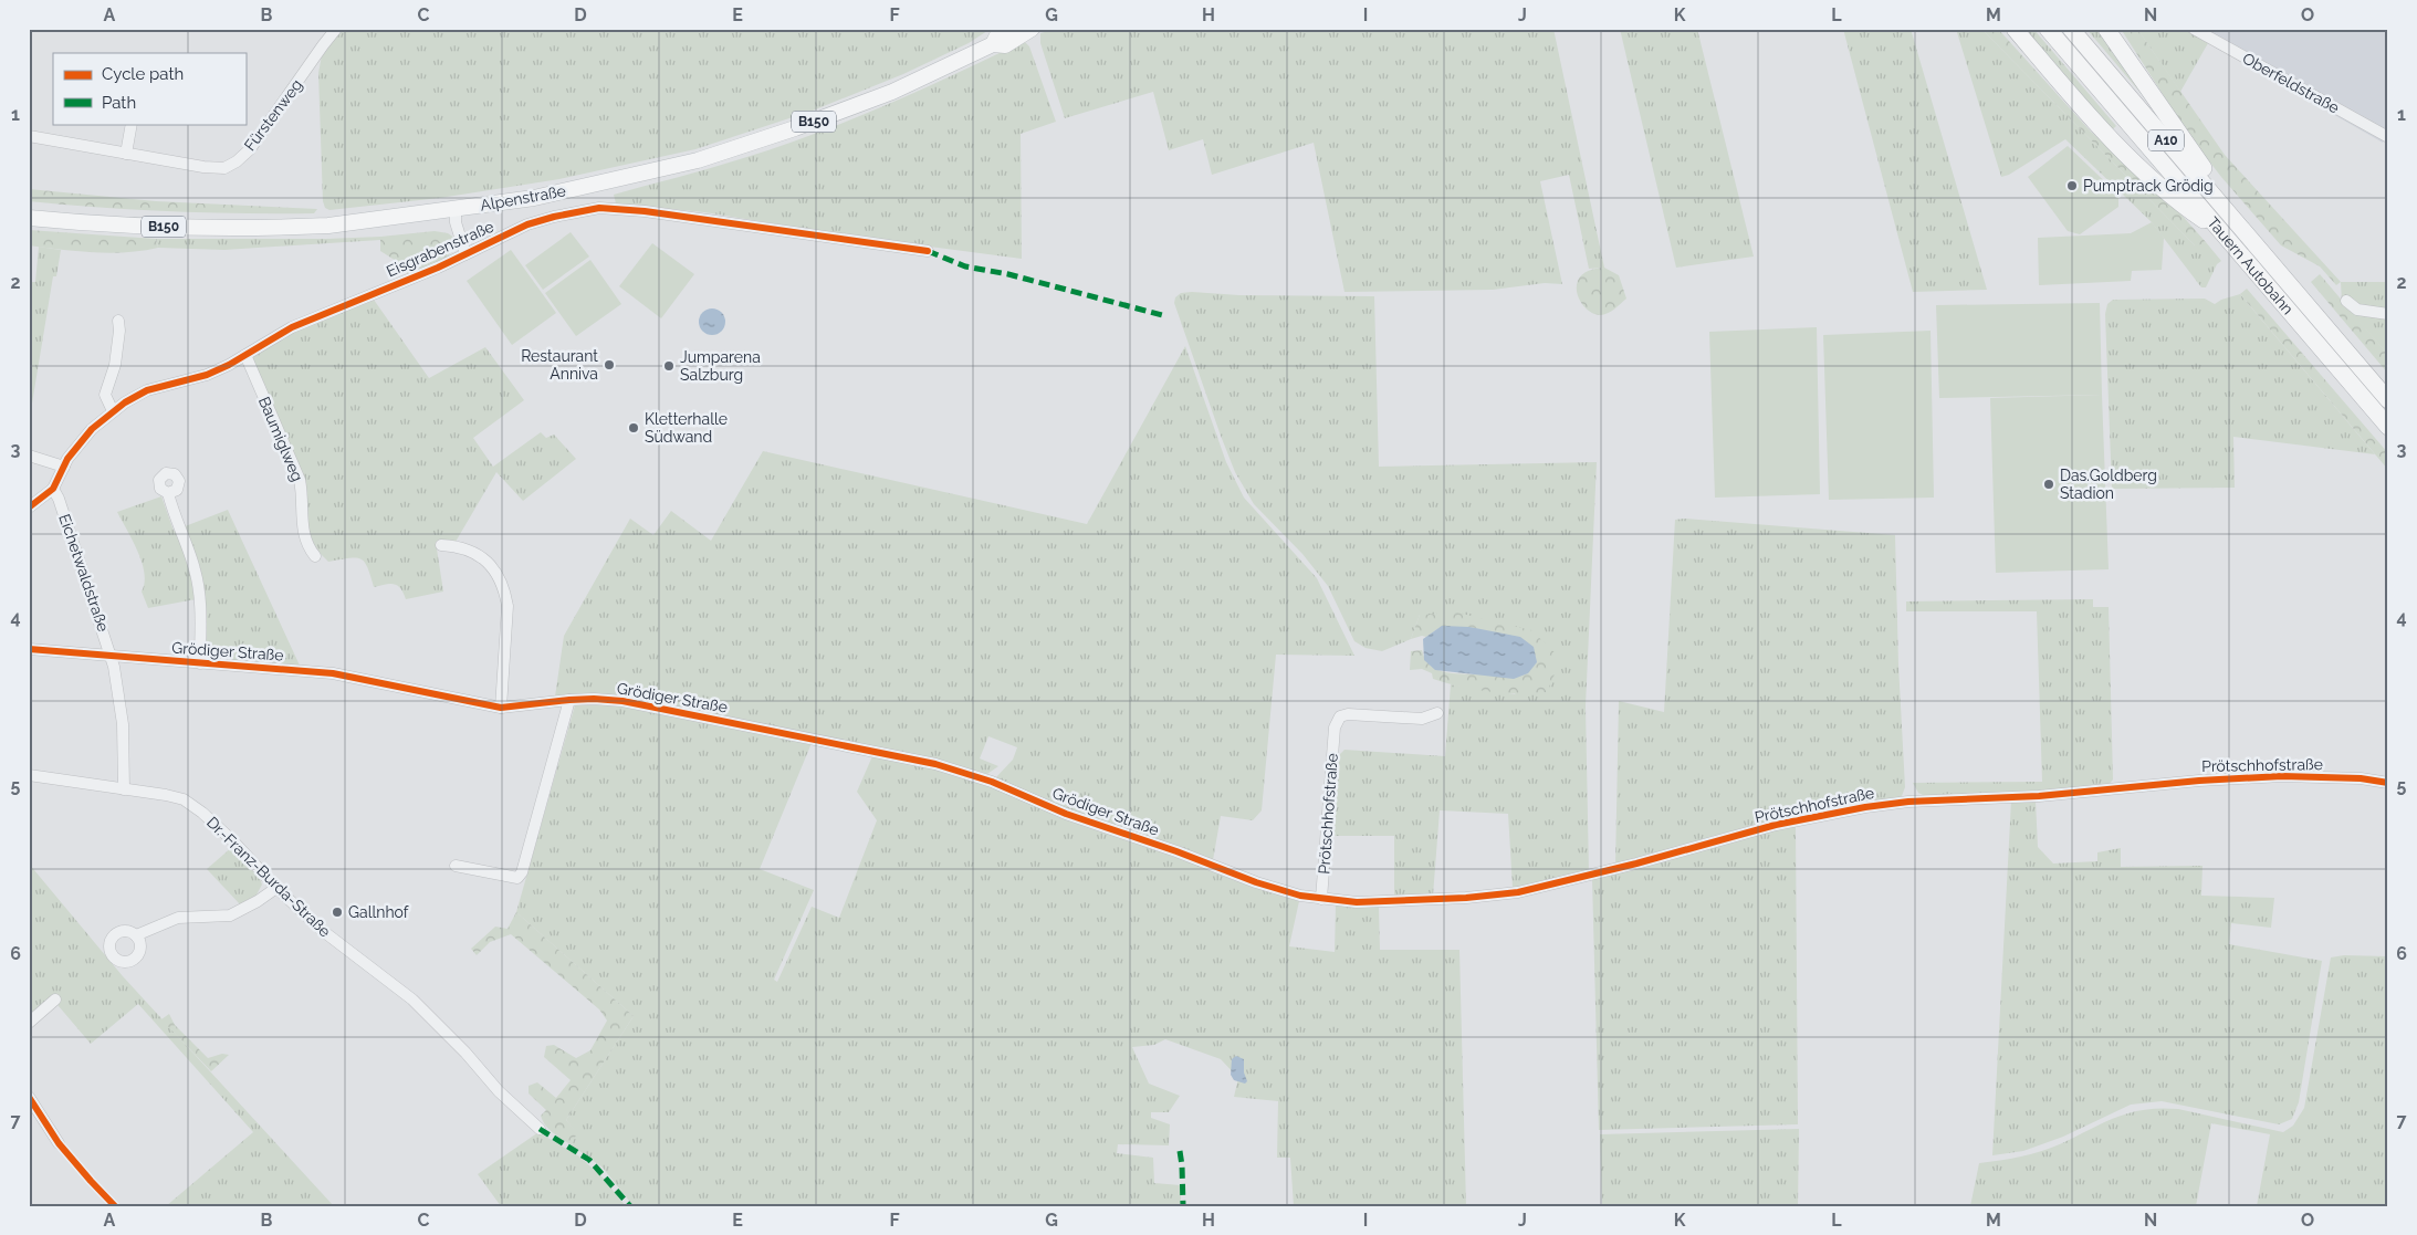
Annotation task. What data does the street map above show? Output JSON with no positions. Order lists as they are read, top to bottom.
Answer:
{
  "streets": {
    "highway": ["A10", "Tauern Autobahn"],
    "main road": ["B150", "Alpenstraße"],
    "street": [
      "Oberfeldstraße",
      "Fürstenweg",
      "Eisgrabenstraße",
      "Baumiglweg",
      "Eichetwaldstraße",
      "Grödiger Straße",
      "Prötschhofstraße",
      "Dr.-Franz-Burda-Straße"
    ]
  },
  "crossings": [
    ["Alpenstraße", "Eisgrabenstraße"],
    ["Eisgrabenstraße", "Baumiglweg"],
    ["Eisgrabenstraße", "Eichetwaldstraße"],
    ["Eichetwaldstraße", "Grödiger Straße"],
    ["Eichetwaldstraße", "Dr.-Franz-Burda-Straße"],
    ["Grödiger Straße", "Prötschhofstraße"]
  ],
  "places": [
    "Pumptrack Grödig",
    "Restaurant Anniva",
    "Jumparena Salzburg",
    "Kletterhalle Südwand",
    "Das.Goldberg Stadion",
    "Gallnhof"
  ],
  "legend": ["Cycle path", "Path"],
  "grid": {
    "columns": [
      "A",
      "B",
      "C",
      "D",
      "E",
      "F",
      "G",
      "H",
      "I",
      "J",
      "K",
      "L",
      "M",
      "N",
      "O"
    ],
    "rows": [
      "1",
      "2",
      "3",
      "4",
      "5",
      "6",
      "7"
    ]
  }
}
